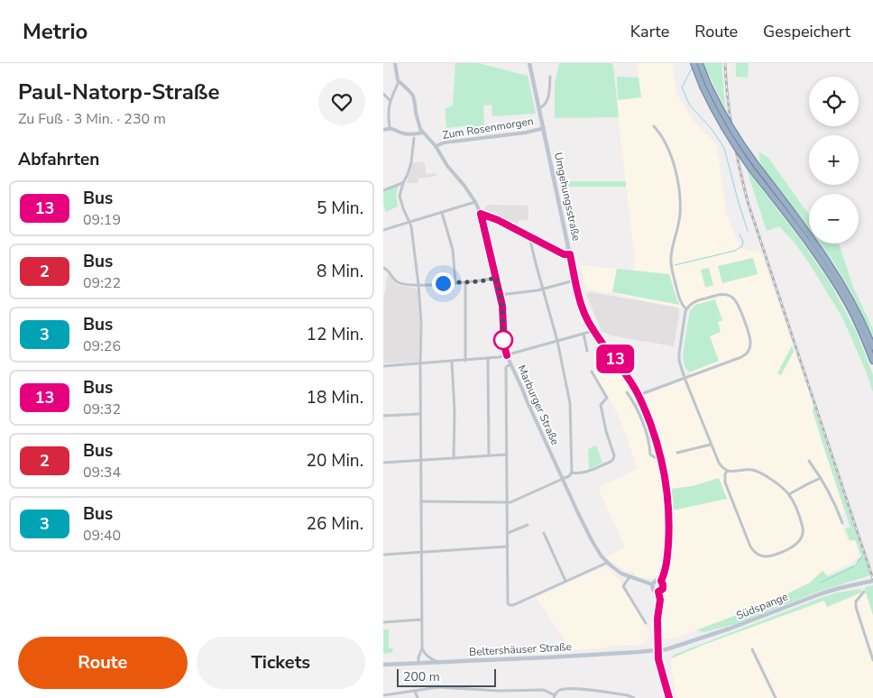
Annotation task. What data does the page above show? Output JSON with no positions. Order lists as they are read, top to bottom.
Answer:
{
  "streets": {
    "main road": ["Umgehungsstraße", "Südspange", "Beltershäuser Straße"],
    "street": ["Zum Rosenmorgen", "Marburger Straße"]
  },
  "crossings": [
    ["Zum Rosenmorgen", "Umgehungsstraße"],
    ["Zum Rosenmorgen", "Marburger Straße"],
    ["Umgehungsstraße", "Marburger Straße"],
    ["Südspange", "Beltershäuser Straße"]
  ],
  "lines": ["bus line 13"],
  "scale_bar": "200 m",
  "page": {
    "header": "Metrio",
    "nav": ["Karte", "Route", "Gespeichert"],
    "heading": [
      ["Paul-Natorp-Straße", "Zu Fuß · 3 Min. · 230 m"],
      "Abfahrten"
    ],
    "on_map": "13",
    "map_buttons": ["+", "−"],
    "list": [
      {
        "mark": "13",
        "name": "Bus",
        "note": "09:19",
        "value": "5 Min."
      },
      {
        "mark": "2",
        "name": "Bus",
        "note": "09:22",
        "value": "8 Min."
      },
      {
        "mark": "3",
        "name": "Bus",
        "note": "09:26",
        "value": "12 Min."
      },
      {
        "mark": "13",
        "name": "Bus",
        "note": "09:32",
        "value": "18 Min."
      },
      {
        "mark": "2",
        "name": "Bus",
        "note": "09:34",
        "value": "20 Min."
      },
      {
        "mark": "3",
        "name": "Bus",
        "note": "09:40",
        "value": "26 Min."
      }
    ],
    "buttons": ["Route", "Tickets"],
    "scale": "200 m"
  }
}
